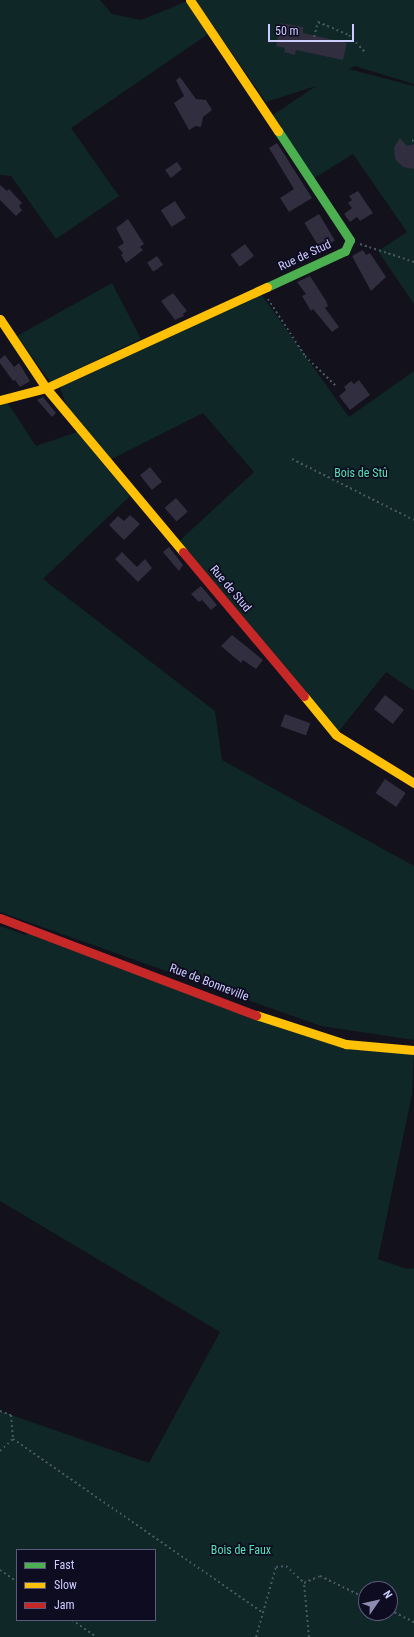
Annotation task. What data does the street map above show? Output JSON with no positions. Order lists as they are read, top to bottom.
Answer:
{
  "streets": {
    "street": ["Rue de Stud", "Rue de Bonneville"]
  },
  "parks": ["Bois de Stû", "Bois de Faux"],
  "legend": ["Fast", "Slow", "Jam"],
  "scale_bar": "50 m",
  "north": "top right"
}
